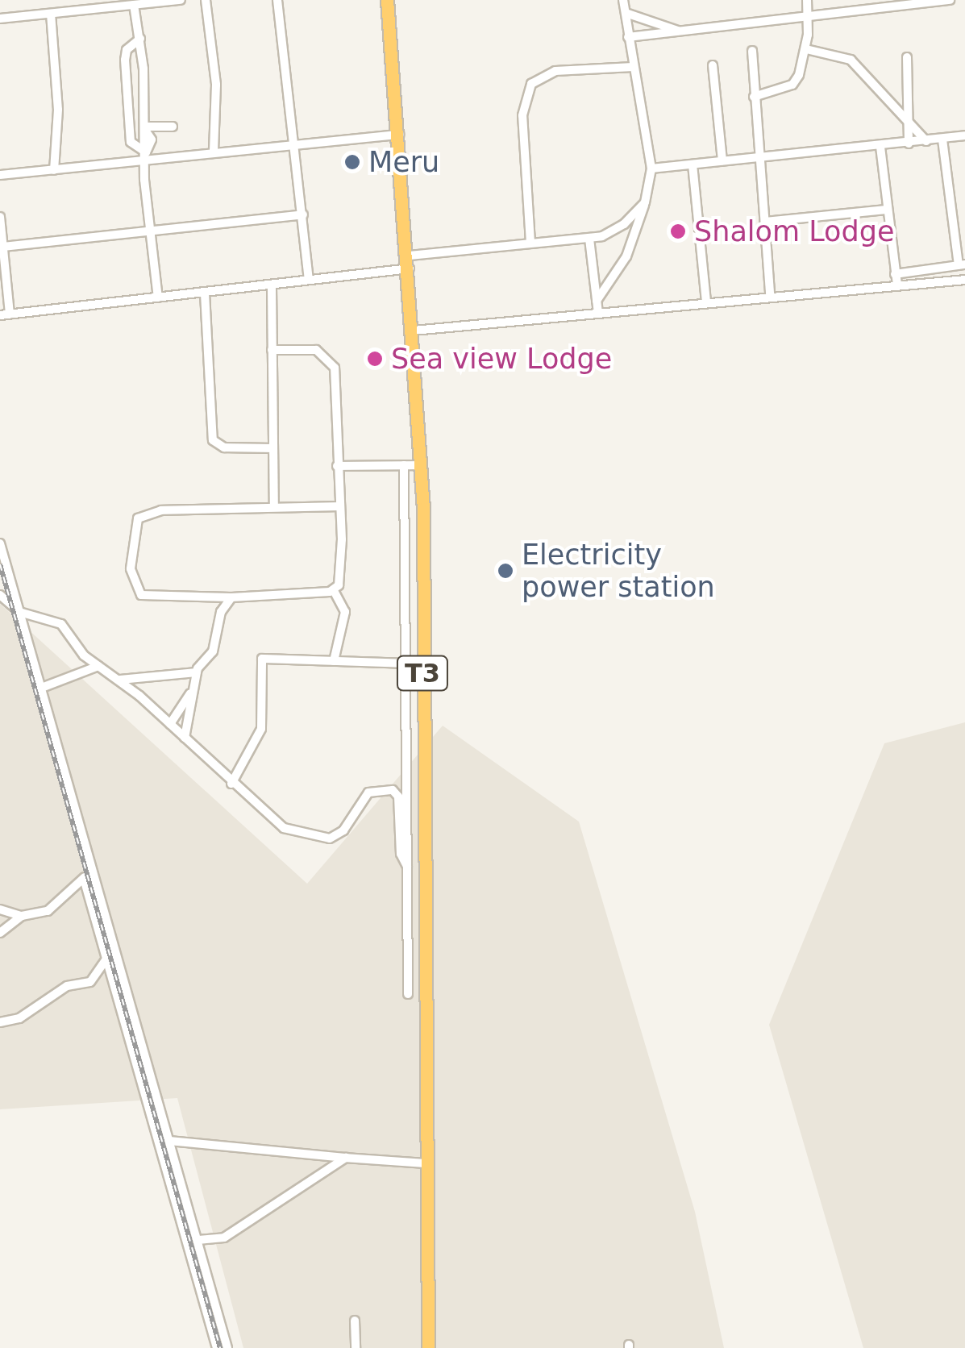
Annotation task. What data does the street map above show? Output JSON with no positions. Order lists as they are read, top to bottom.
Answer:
{
  "streets": {
    "highway": ["T3"]
  },
  "places": [
    "Meru",
    "Shalom Lodge",
    "Sea view Lodge",
    "Electricity power station"
  ]
}
